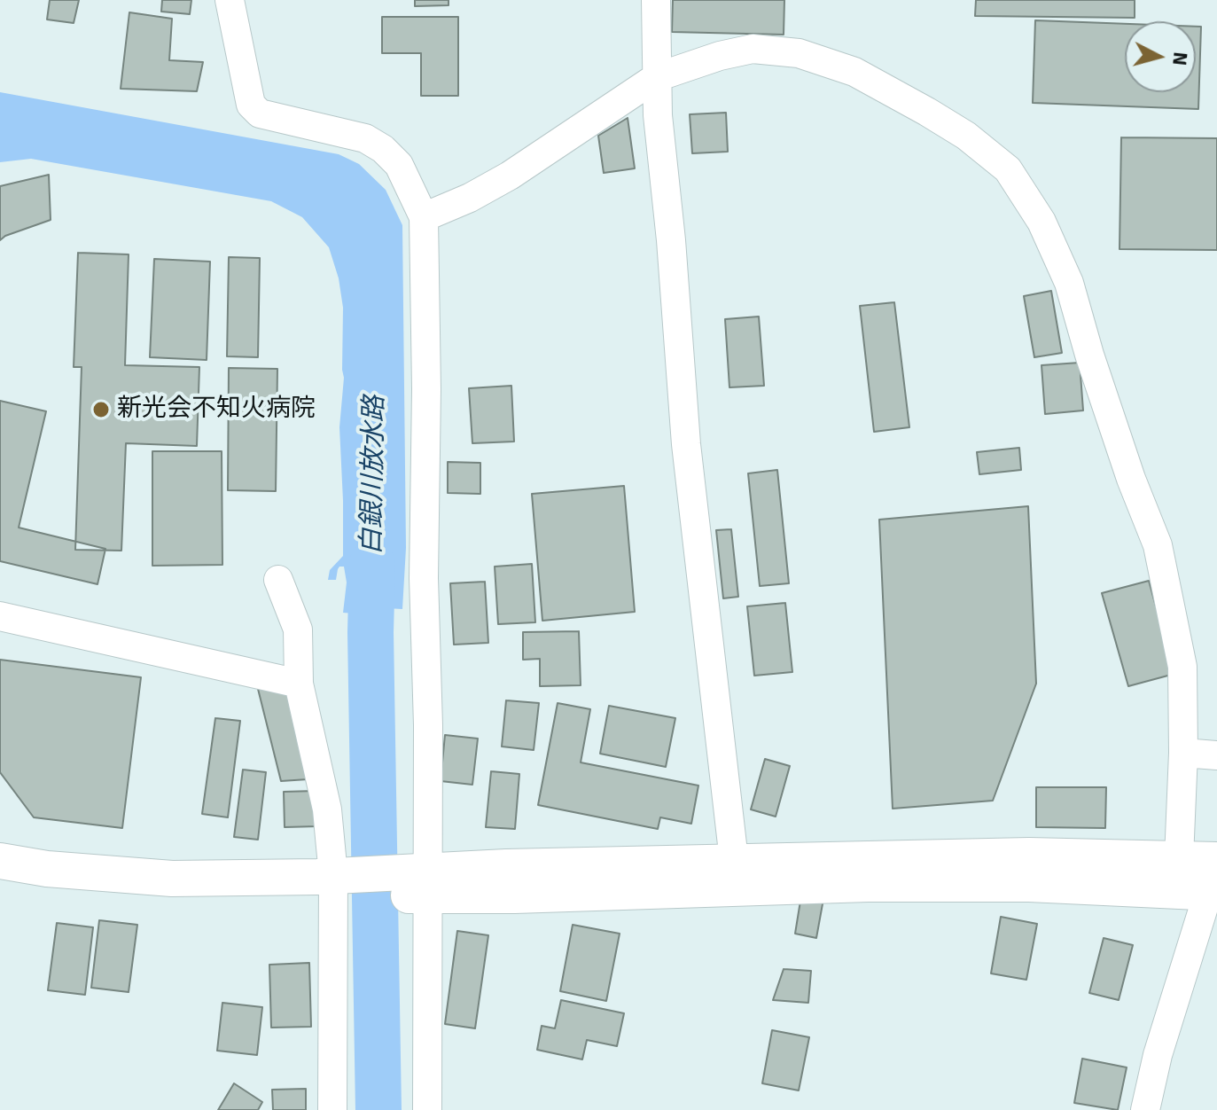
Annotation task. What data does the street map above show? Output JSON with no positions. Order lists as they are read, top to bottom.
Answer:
{
  "water": ["白銀川放水路"],
  "places": ["新光会不知火病院"],
  "north": "right"
}
